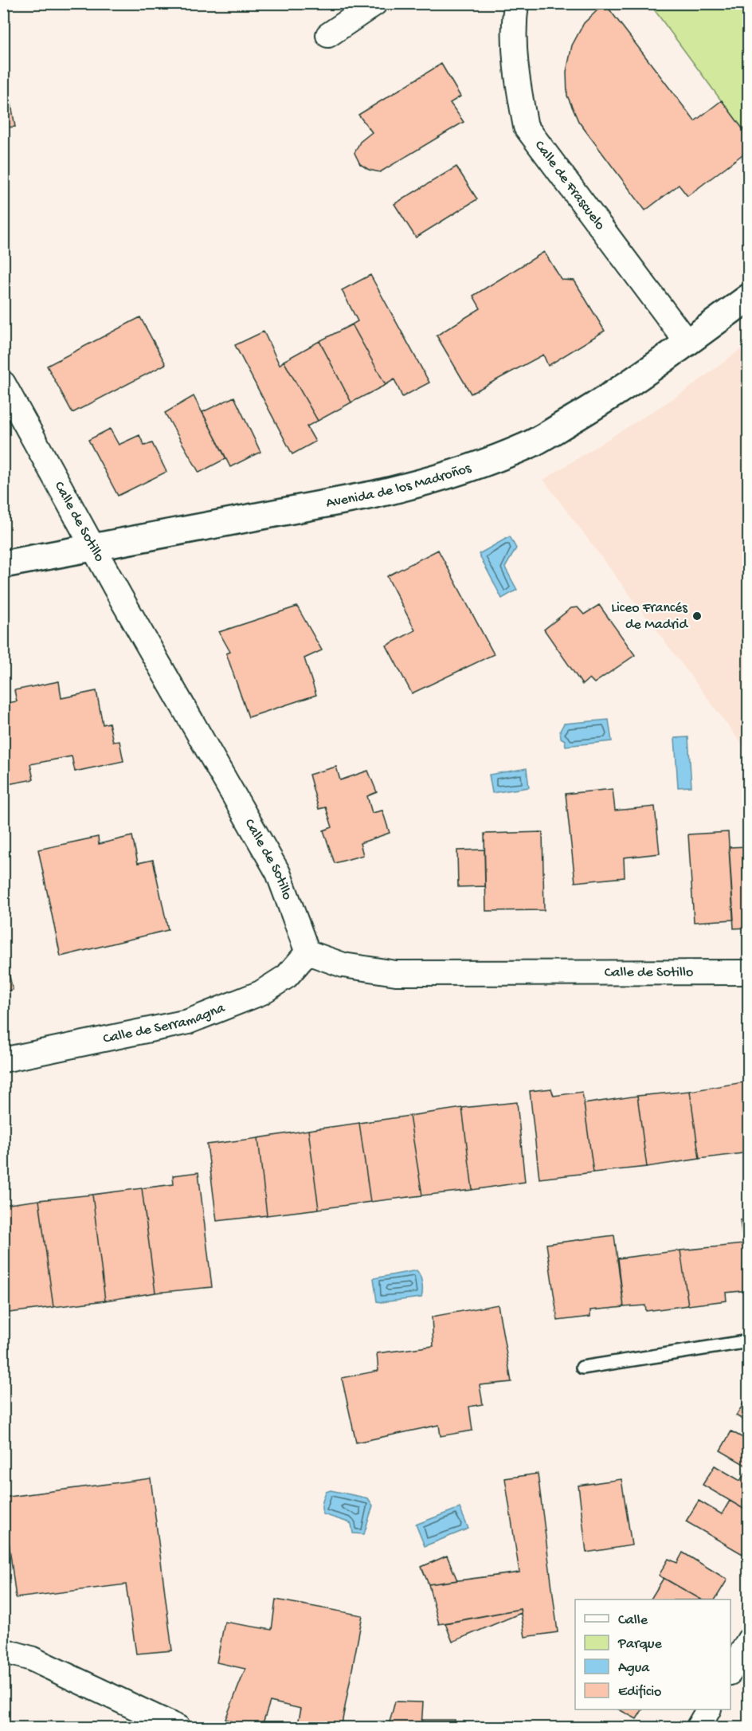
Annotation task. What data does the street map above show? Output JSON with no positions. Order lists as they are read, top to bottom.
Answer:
{
  "streets": {
    "street": [
      "Calle de Frascuelo",
      "Avenida de los Madroños",
      "Calle de Sotillo",
      "Calle de Serramagna"
    ]
  },
  "crossings": [
    ["Calle de Frascuelo", "Avenida de los Madroños"],
    ["Avenida de los Madroños", "Calle de Sotillo"],
    ["Calle de Sotillo", "Calle de Serramagna"]
  ],
  "places": ["Liceo Francés de Madrid"],
  "legend": [
    "Calle",
    "Parque",
    "Agua",
    "Edificio"
  ]
}
